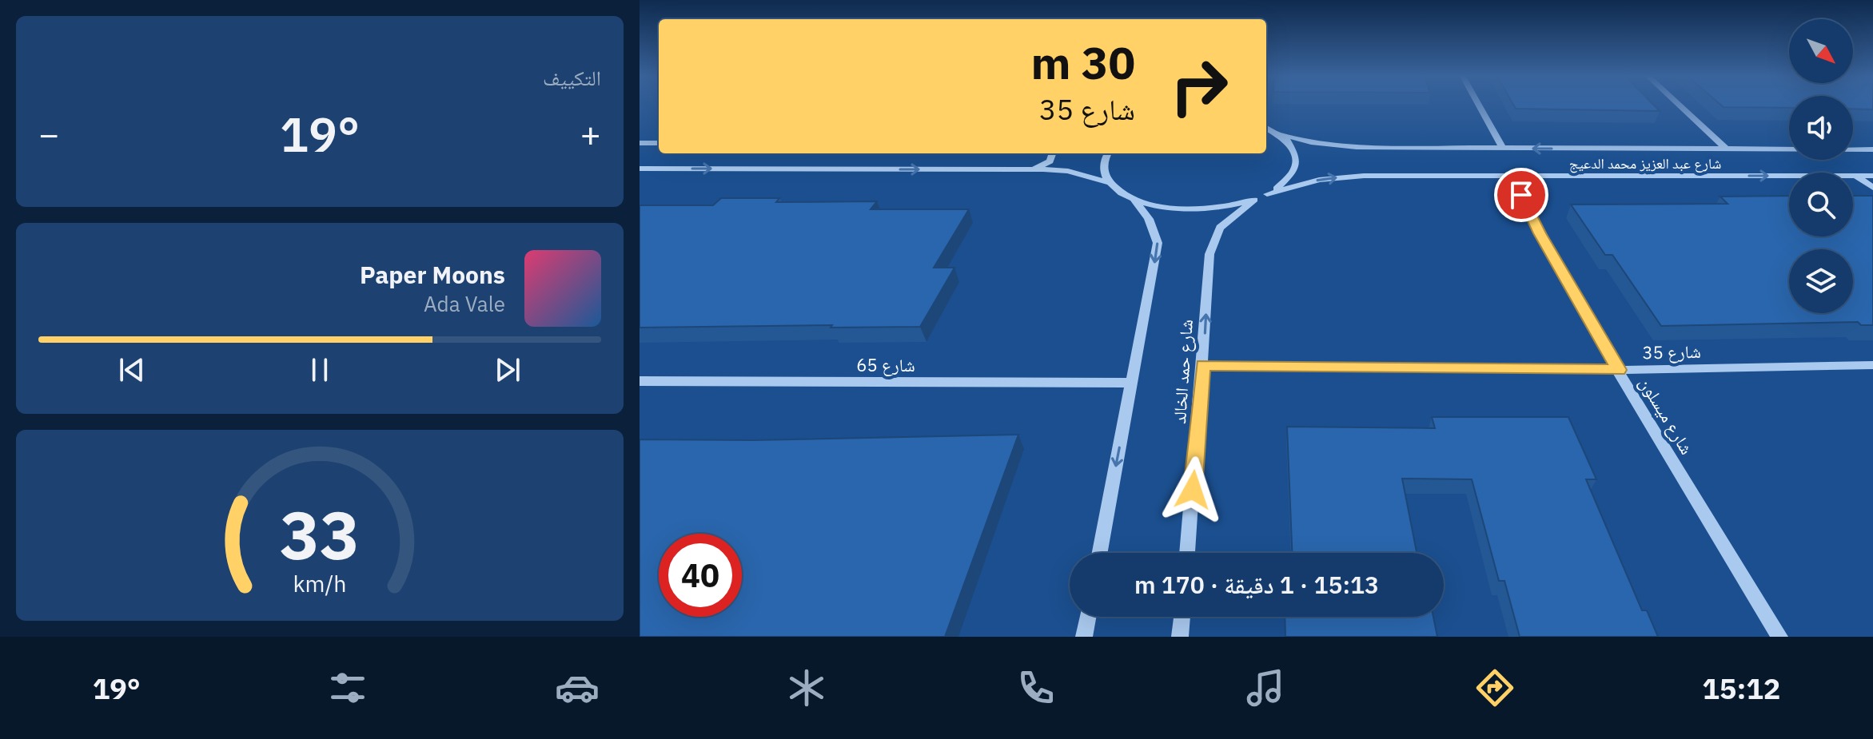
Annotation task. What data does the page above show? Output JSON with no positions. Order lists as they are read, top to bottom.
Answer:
{
  "streets": {
    "street": [
      "شارع عبد العزيز محمد الدعيج",
      "شارع 35",
      "شارع 65",
      "شارع حمد الخالد",
      "شارع ميسلون"
    ]
  },
  "crossings": [
    ["شارع عبد العزيز محمد الدعيج", "شارع ميسلون"],
    ["شارع 35", "شارع حمد الخالد"],
    ["شارع 35", "شارع ميسلون"]
  ],
  "north": "bottom right",
  "page": {
    "tile": "التكييف",
    "turn": ["30 m", "شارع 35"],
    "heat": ["−", "19°", "+"],
    "song": ["Paper Moons", "Ada Vale"],
    "limit": "40",
    "trip": "15:13 · 1 دقيقة · 170 m",
    "tabs": ["15:12", "19°"],
    "gauge": ["33", "km/h"]
  }
}
